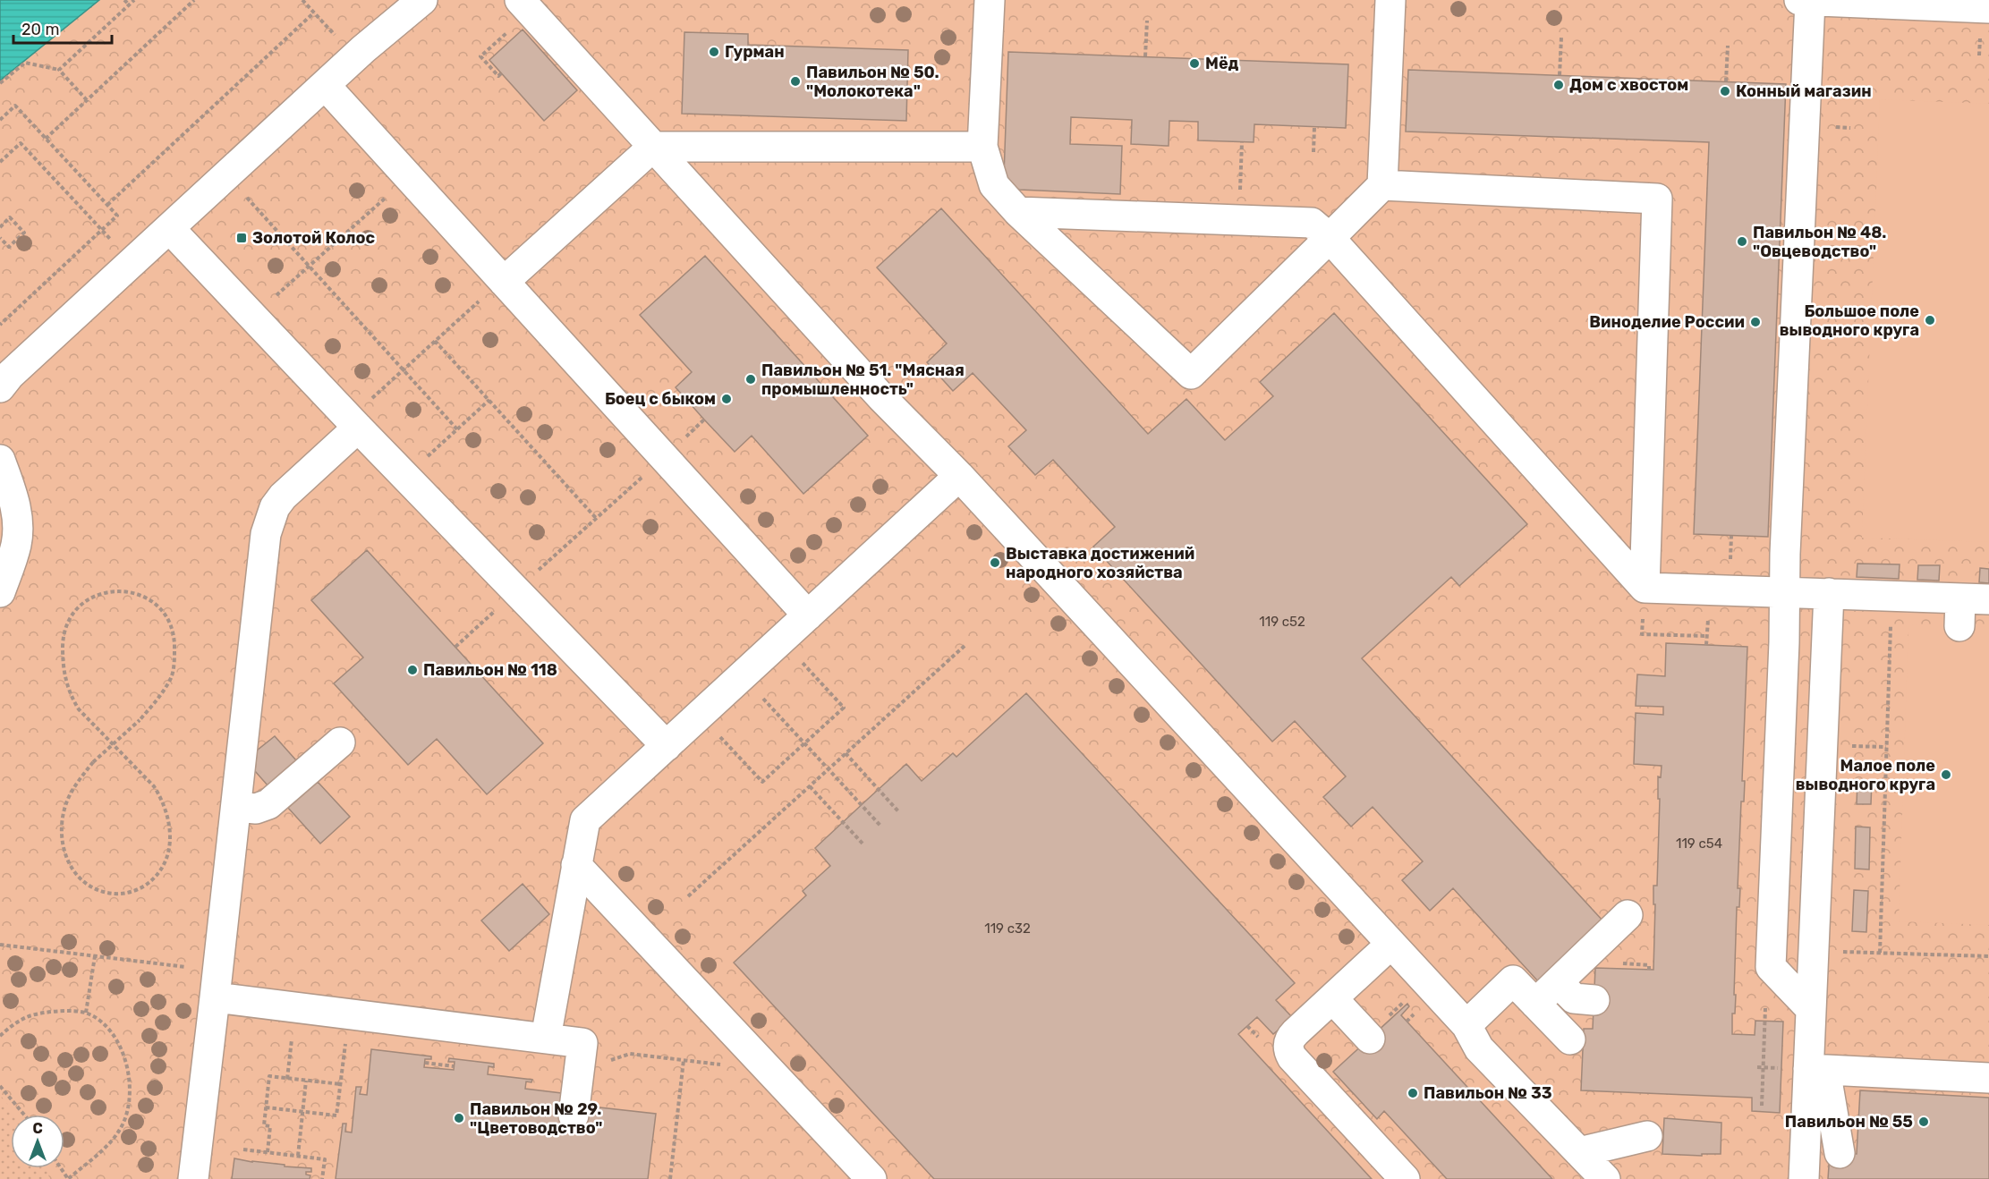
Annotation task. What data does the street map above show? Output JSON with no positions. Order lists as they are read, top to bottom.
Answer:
{
  "places": {
    "other": [
      "Гурман",
      "Мёд",
      "Павильон № 50. \"Молокотека\"",
      "Дом с хвостом",
      "Конный магазин",
      "Павильон № 48. \"Овцеводство\"",
      "Большое поле выводного круга",
      "Виноделие России",
      "Павильон № 51. \"Мясная промышленность\"",
      "Боец с быком",
      "Выставка достижений народного хозяйства",
      "Павильон № 118",
      "Малое поле выводного круга",
      "Павильон № 33",
      "Павильон № 29. \"Цветоводство\"",
      "Павильон № 55"
    ],
    "transit": ["Золотой Колос"]
  },
  "house_numbers": ["119 с52", "119 с54", "119 с32"],
  "scale_bar": "20 m",
  "north": "top"
}
